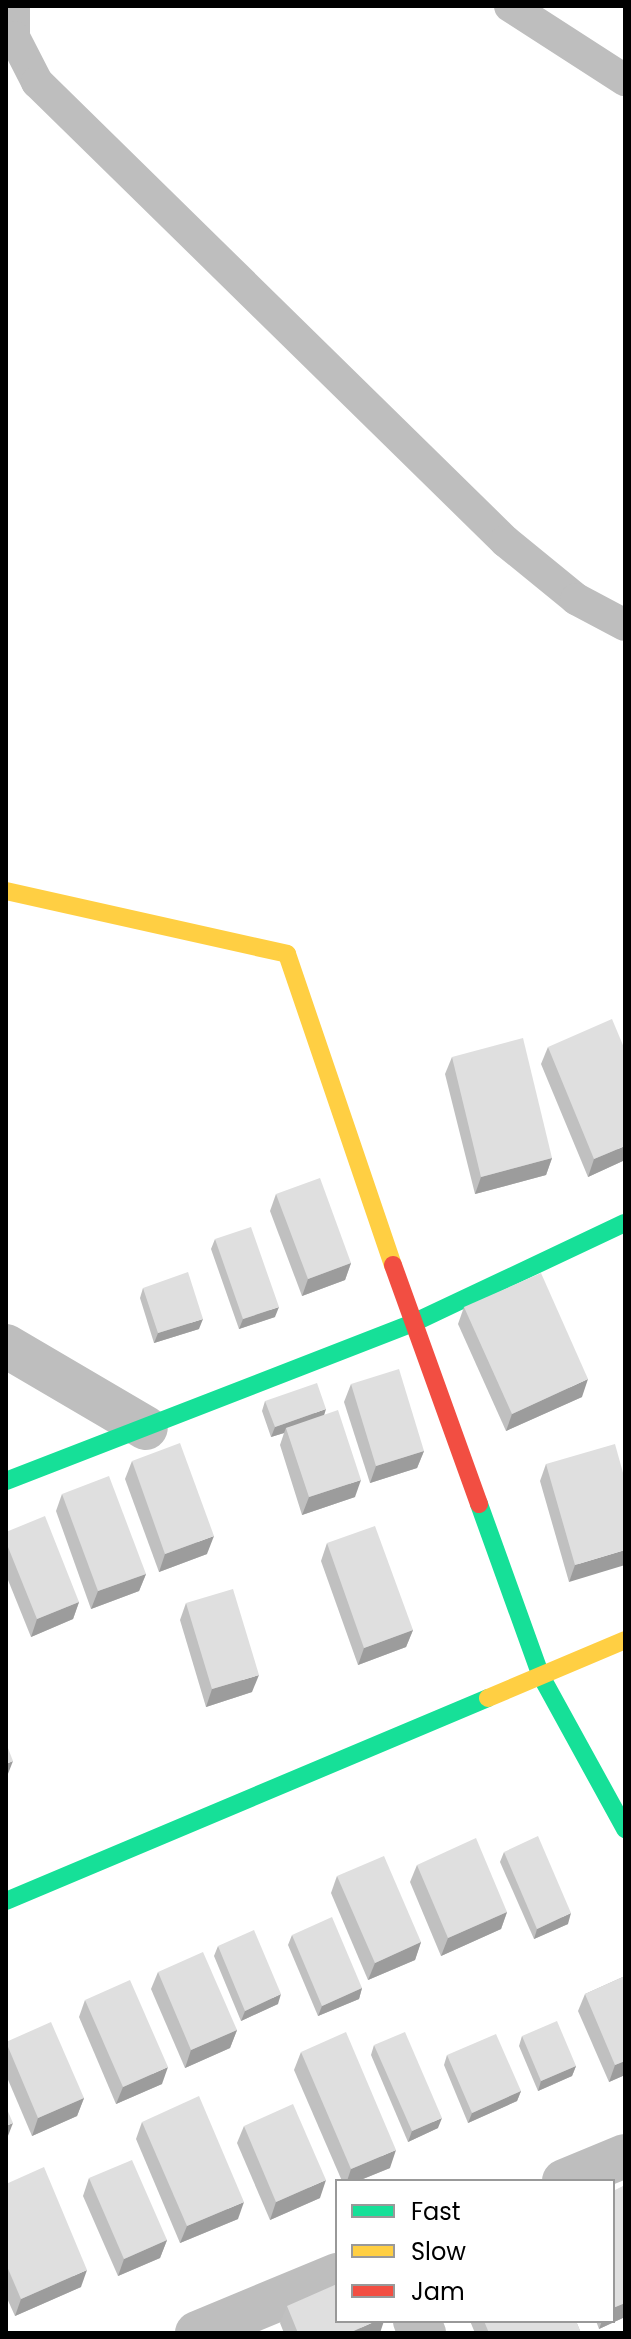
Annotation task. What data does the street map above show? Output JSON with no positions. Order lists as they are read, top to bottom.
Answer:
{
  "legend": ["Fast", "Slow", "Jam"]
}
